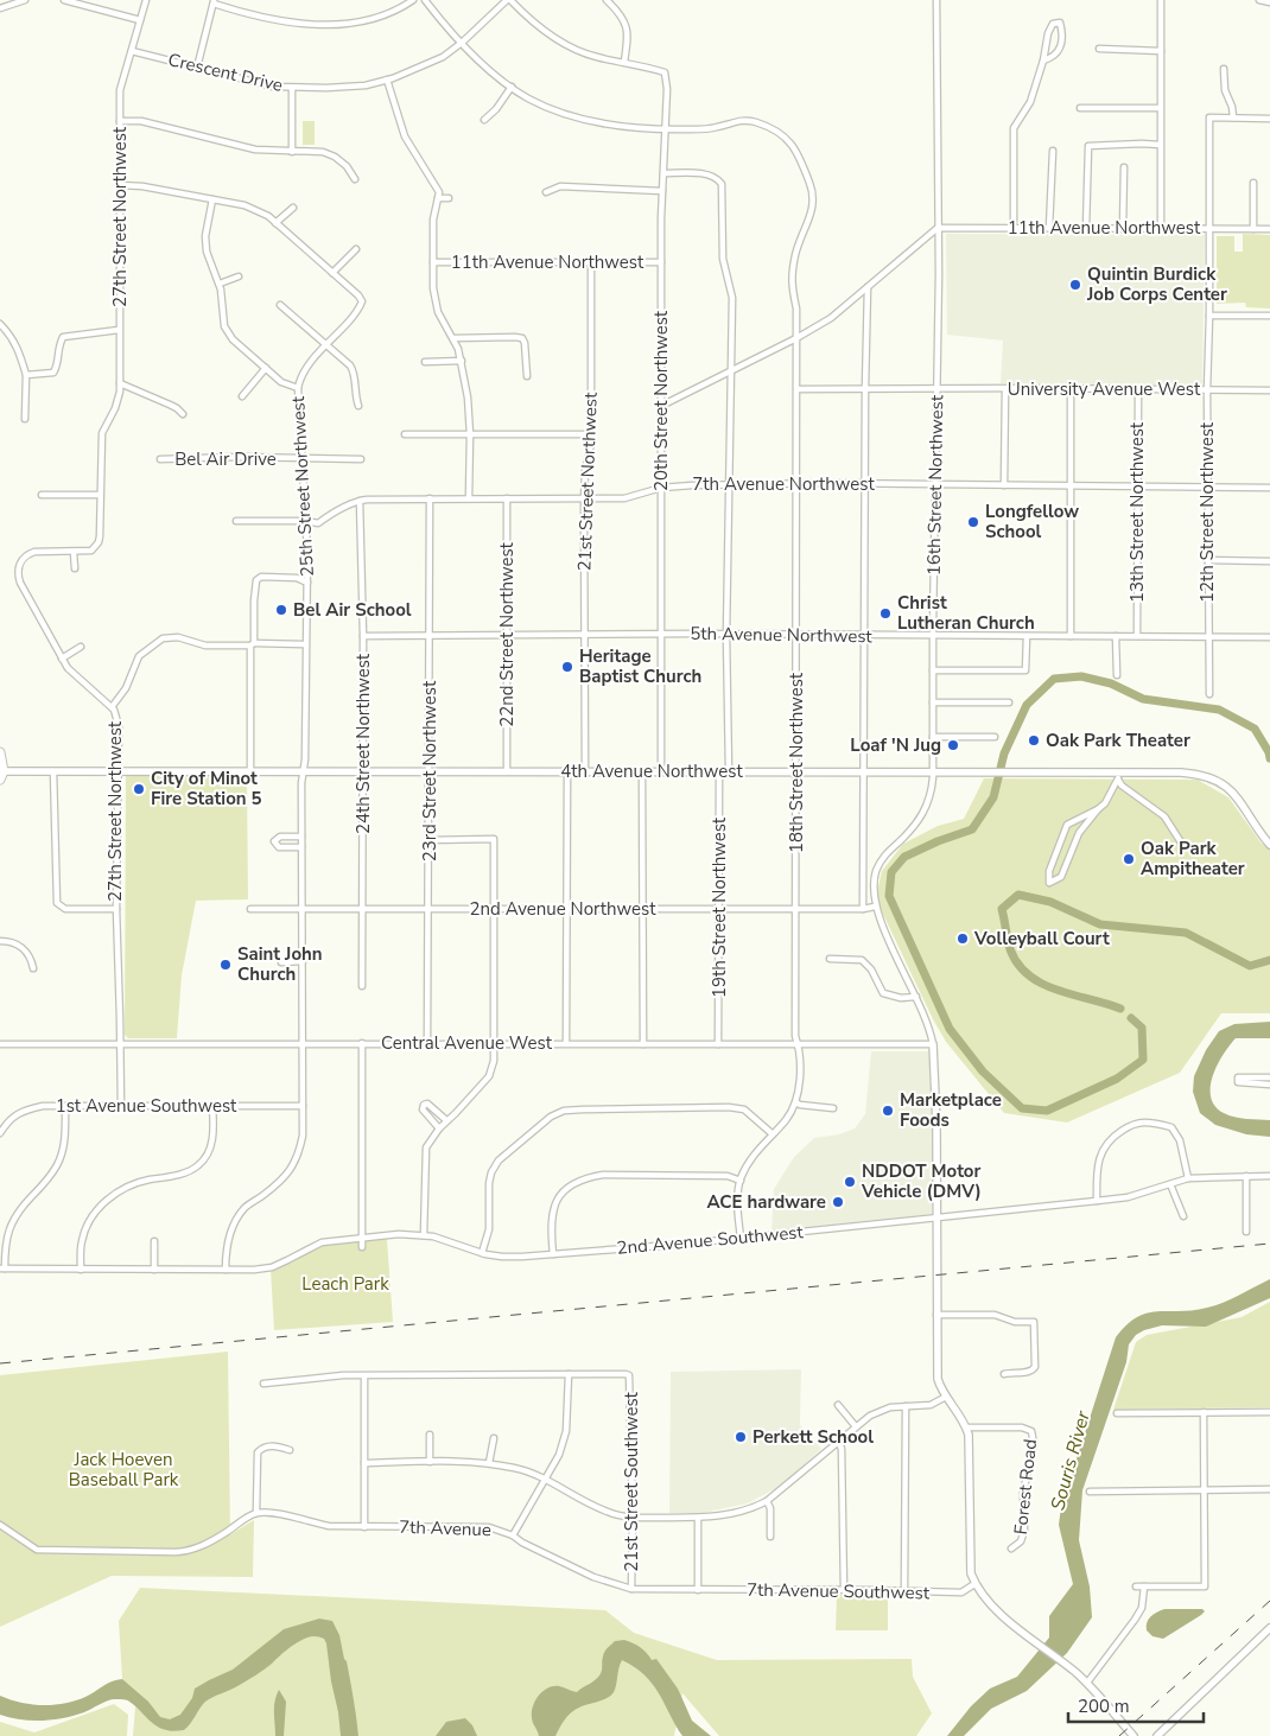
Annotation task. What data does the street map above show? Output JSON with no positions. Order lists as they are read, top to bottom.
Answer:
{
  "streets": {
    "main road": ["4th Avenue Northwest"],
    "street": [
      "Crescent Drive",
      "27th Street Northwest",
      "11th Avenue Northwest",
      "University Avenue West",
      "20th Street Northwest",
      "Bel Air Drive",
      "21st Street Northwest",
      "7th Avenue Northwest",
      "16th Street Northwest",
      "25th Street Northwest",
      "13th Street Northwest",
      "12th Street Northwest",
      "22nd Street Northwest",
      "5th Avenue Northwest",
      "24th Street Northwest",
      "18th Street Northwest",
      "23rd Street Northwest",
      "19th Street Northwest",
      "2nd Avenue Northwest",
      "Central Avenue West",
      "1st Avenue Southwest",
      "2nd Avenue Southwest",
      "21st Street Southwest",
      "Forest Road",
      "7th Avenue",
      "7th Avenue Southwest"
    ]
  },
  "crossings": [
    ["Crescent Drive", "27th Street Northwest"],
    ["Crescent Drive", "18th Street Northwest"],
    ["27th Street Northwest", "4th Avenue Northwest"],
    ["27th Street Northwest", "Central Avenue West"],
    ["27th Street Northwest", "1st Avenue Southwest"],
    ["11th Avenue Northwest", "20th Street Northwest"],
    ["11th Avenue Northwest", "21st Street Northwest"],
    ["11th Avenue Northwest", "16th Street Northwest"],
    ["11th Avenue Northwest", "12th Street Northwest"],
    ["University Avenue West", "16th Street Northwest"],
    ["University Avenue West", "13th Street Northwest"],
    ["University Avenue West", "12th Street Northwest"],
    ["University Avenue West", "18th Street Northwest"],
    ["20th Street Northwest", "7th Avenue Northwest"],
    ["20th Street Northwest", "5th Avenue Northwest"],
    ["20th Street Northwest", "18th Street Northwest"],
    ["20th Street Northwest", "4th Avenue Northwest"],
    ["Bel Air Drive", "25th Street Northwest"],
    ["21st Street Northwest", "7th Avenue Northwest"],
    ["21st Street Northwest", "5th Avenue Northwest"],
    ["21st Street Northwest", "4th Avenue Northwest"],
    ["7th Avenue Northwest", "16th Street Northwest"],
    ["7th Avenue Northwest", "25th Street Northwest"],
    ["7th Avenue Northwest", "13th Street Northwest"],
    ["7th Avenue Northwest", "12th Street Northwest"],
    ["7th Avenue Northwest", "22nd Street Northwest"],
    ["7th Avenue Northwest", "24th Street Northwest"],
    ["7th Avenue Northwest", "18th Street Northwest"],
    ["7th Avenue Northwest", "23rd Street Northwest"],
    ["16th Street Northwest", "5th Avenue Northwest"],
    ["16th Street Northwest", "4th Avenue Northwest"],
    ["16th Street Northwest", "2nd Avenue Northwest"],
    ["16th Street Northwest", "Central Avenue West"],
    ["25th Street Northwest", "4th Avenue Northwest"],
    ["25th Street Northwest", "2nd Avenue Northwest"],
    ["25th Street Northwest", "Central Avenue West"],
    ["25th Street Northwest", "1st Avenue Southwest"],
    ["25th Street Northwest", "2nd Avenue Southwest"],
    ["13th Street Northwest", "5th Avenue Northwest"],
    ["12th Street Northwest", "5th Avenue Northwest"],
    ["22nd Street Northwest", "5th Avenue Northwest"],
    ["22nd Street Northwest", "4th Avenue Northwest"],
    ["5th Avenue Northwest", "24th Street Northwest"],
    ["5th Avenue Northwest", "18th Street Northwest"],
    ["5th Avenue Northwest", "23rd Street Northwest"],
    ["24th Street Northwest", "4th Avenue Northwest"],
    ["24th Street Northwest", "2nd Avenue Northwest"],
    ["18th Street Northwest", "4th Avenue Northwest"],
    ["18th Street Northwest", "2nd Avenue Northwest"],
    ["18th Street Northwest", "Central Avenue West"],
    ["23rd Street Northwest", "4th Avenue Northwest"],
    ["23rd Street Northwest", "2nd Avenue Northwest"],
    ["23rd Street Northwest", "Central Avenue West"],
    ["4th Avenue Northwest", "19th Street Northwest"],
    ["19th Street Northwest", "2nd Avenue Northwest"],
    ["19th Street Northwest", "Central Avenue West"],
    ["21st Street Southwest", "7th Avenue"],
    ["21st Street Southwest", "7th Avenue Southwest"],
    ["7th Avenue", "7th Avenue Southwest"]
  ],
  "water": ["Souris River"],
  "parks": ["Leach Park", "Jack Hoeven Baseball Park"],
  "places": [
    "Quintin Burdick Job Corps Center",
    "Longfellow School",
    "Bel Air School",
    "Christ Lutheran Church",
    "Heritage Baptist Church",
    "Oak Park Theater",
    "Loaf 'N Jug",
    "City of Minot Fire Station 5",
    "Oak Park Ampitheater",
    "Volleyball Court",
    "Saint John Church",
    "Marketplace Foods",
    "NDDOT Motor Vehicle (DMV)",
    "ACE hardware",
    "Perkett School"
  ],
  "scale_bar": "200 m"
}
